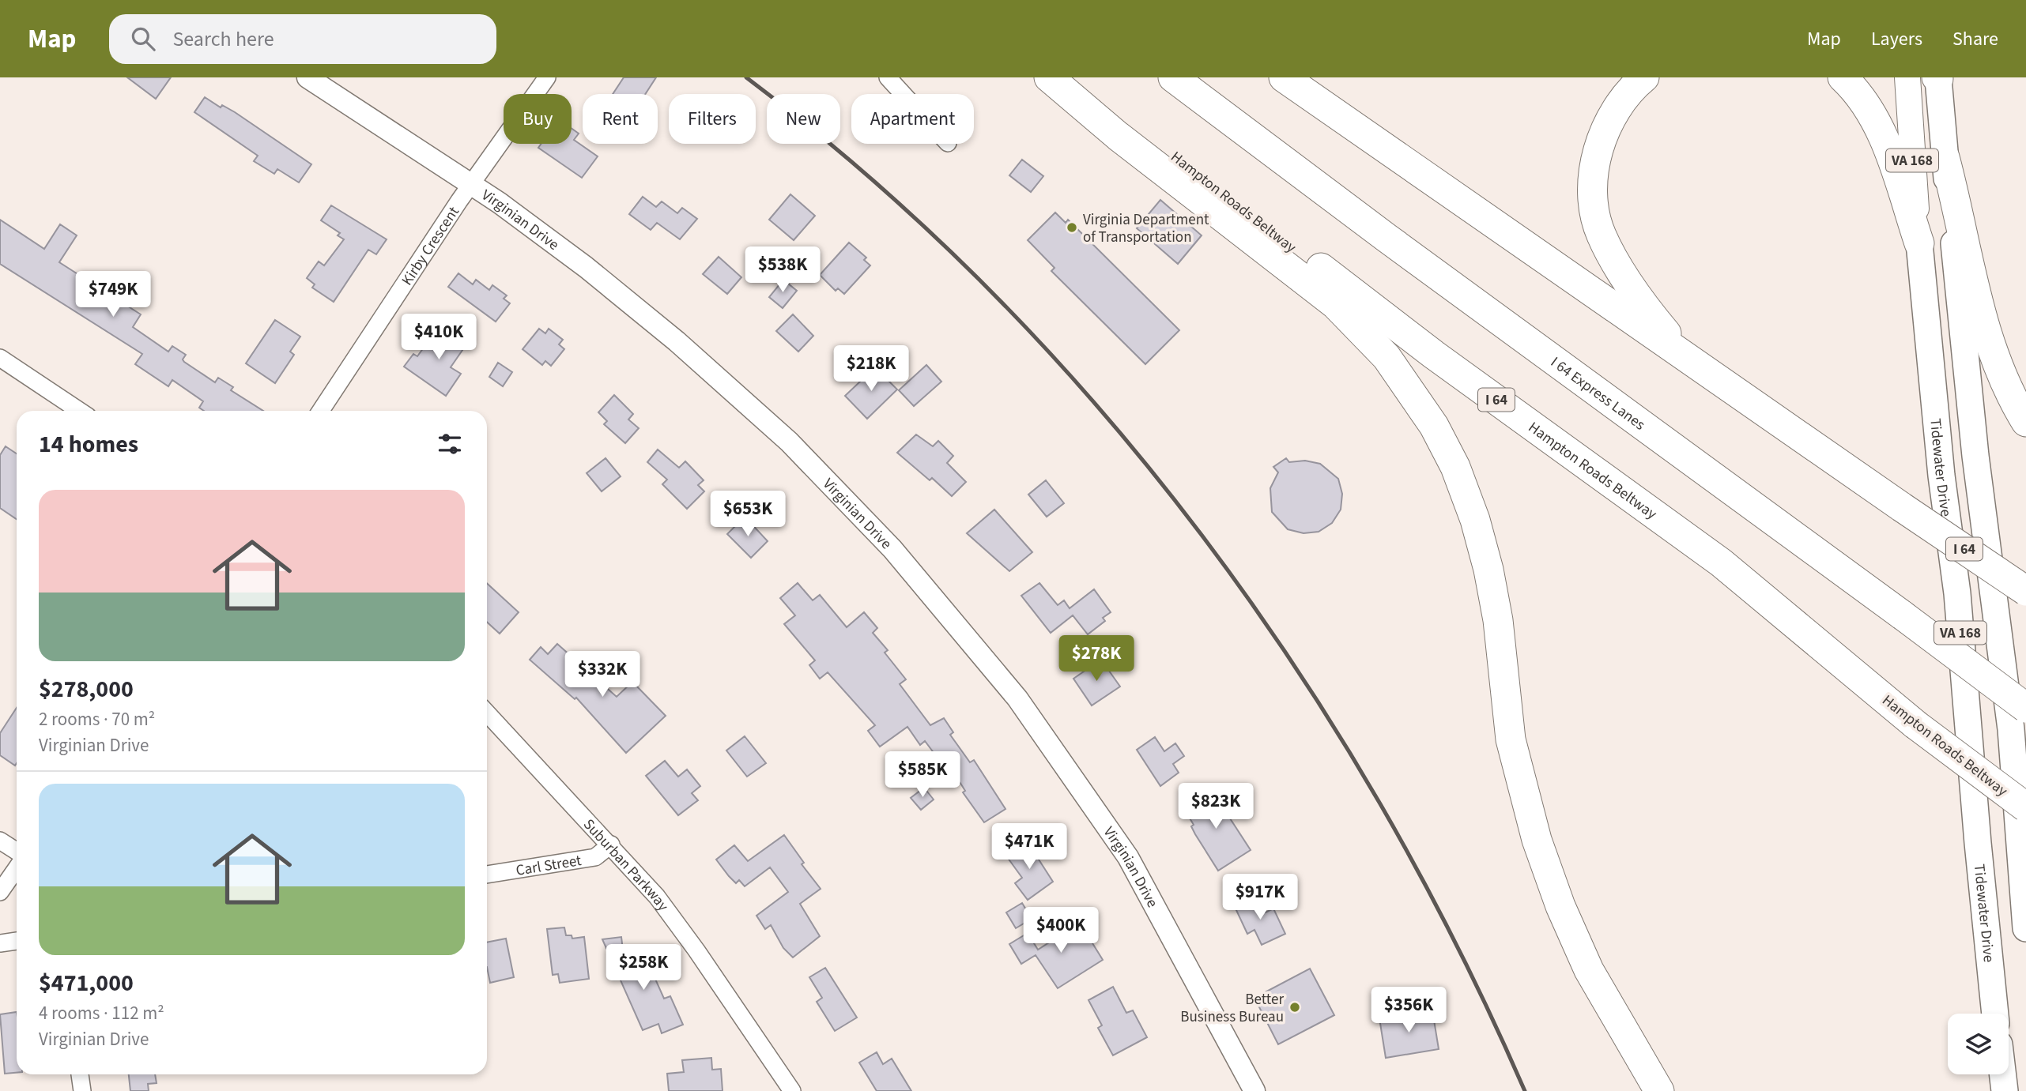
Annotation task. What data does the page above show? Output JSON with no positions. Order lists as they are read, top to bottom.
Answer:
{
  "streets": {
    "highway": [
      "VA 168",
      "Hampton Roads Beltway",
      "I 64 Express Lanes",
      "I 64",
      "Tidewater Drive"
    ],
    "street": [
      "Virginian Drive",
      "Kirby Crescent",
      "Suburban Parkway",
      "Carl Street"
    ]
  },
  "crossings": [
    ["Virginian Drive", "Kirby Crescent"],
    ["Suburban Parkway", "Carl Street"]
  ],
  "places": ["Virginia Department of Transportation", "Better Business Bureau"],
  "page": {
    "header": "Map",
    "search": "Search here",
    "nav": ["Map", "Layers", "Share"],
    "chip": [
      "Buy",
      "Rent",
      "Filters",
      "New",
      "Apartment"
    ],
    "price": [
      "$538K",
      "$749K",
      "$410K",
      "$218K",
      "$653K",
      "$278K",
      "$332K",
      "$585K",
      "$823K",
      "$471K",
      "$917K",
      "$400K",
      "$258K",
      "$356K"
    ],
    "heading": "14 homes",
    "list": [
      {
        "name": "$278,000",
        "note": "2 rooms · 70 m² · Virginian Drive"
      },
      {
        "name": "$471,000",
        "note": "4 rooms · 112 m² · Virginian Drive"
      }
    ]
  }
}
